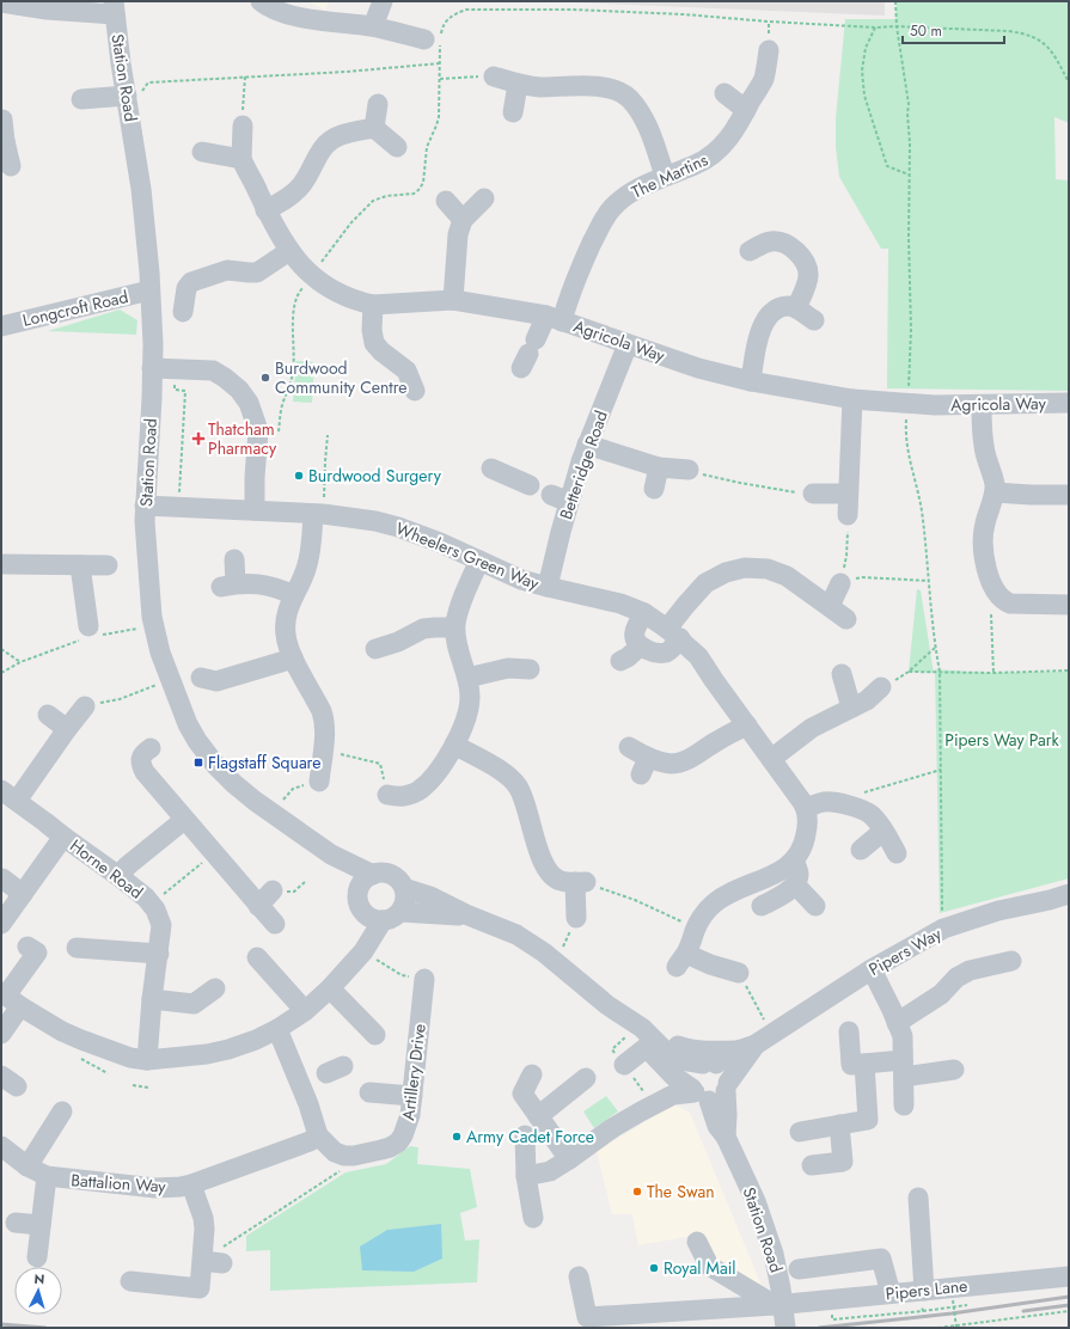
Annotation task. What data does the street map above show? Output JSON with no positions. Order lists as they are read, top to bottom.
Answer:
{
  "streets": {
    "street": [
      "Station Road",
      "The Martins",
      "Longcroft Road",
      "Agricola Way",
      "Betteridge Road",
      "Wheelers Green Way",
      "Horne Road",
      "Pipers Way",
      "Artillery Drive",
      "Battalion Way",
      "Pipers Lane"
    ]
  },
  "crossings": [
    ["Station Road", "Longcroft Road"],
    ["Station Road", "Wheelers Green Way"],
    ["Station Road", "Pipers Way"],
    ["Station Road", "Pipers Lane"],
    ["The Martins", "Agricola Way"],
    ["Agricola Way", "Betteridge Road"],
    ["Betteridge Road", "Wheelers Green Way"]
  ],
  "parks": ["Pipers Way Park"],
  "places": {
    "other": [
      "Burdwood Community Centre",
      "Burdwood Surgery",
      "Army Cadet Force",
      "The Swan",
      "Royal Mail"
    ],
    "health": ["Thatcham Pharmacy"],
    "transit": ["Flagstaff Square"]
  },
  "scale_bar": "50 m",
  "north": "top"
}
